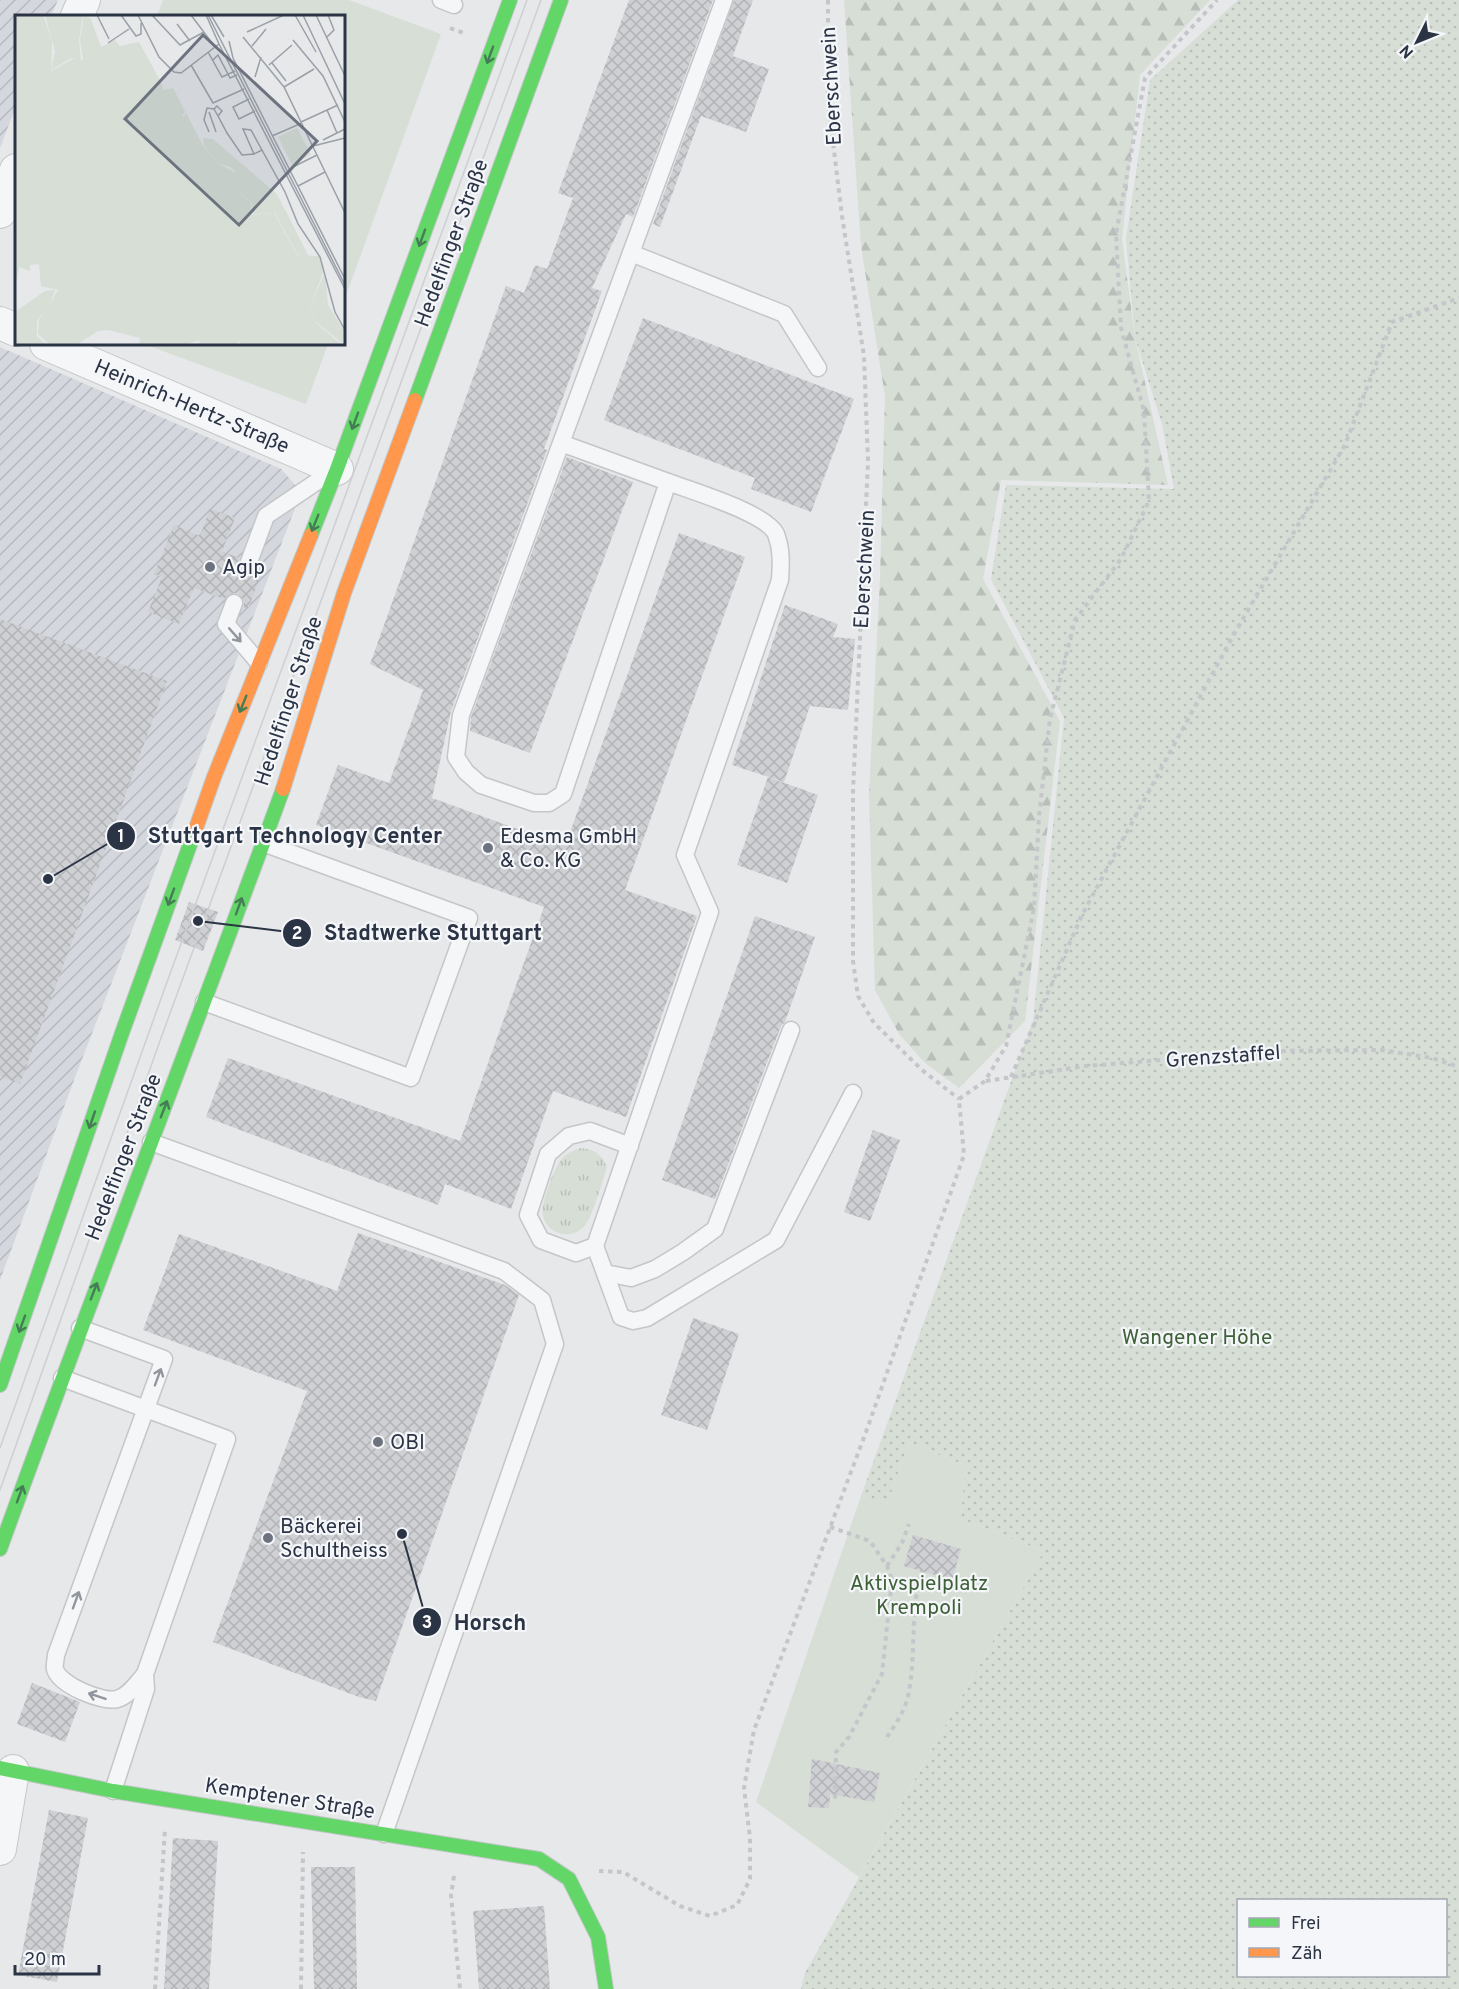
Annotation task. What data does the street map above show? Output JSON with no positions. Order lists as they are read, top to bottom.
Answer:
{
  "streets": {
    "street": ["Hedelfinger Straße", "Heinrich-Hertz-Straße", "Kemptener Straße"],
    "path": ["Eberschwein", "Grenzstaffel"]
  },
  "crossings": [
    ["Hedelfinger Straße", "Heinrich-Hertz-Straße"]
  ],
  "parks": ["Wangener Höhe", "Aktivspielplatz Krempoli"],
  "places": [
    "Agip",
    "Edesma GmbH & Co. KG",
    "Stuttgart Technology Center",
    "Stadtwerke Stuttgart",
    "OBI",
    "Horsch",
    "Bäckerei Schultheiss"
  ],
  "legend": ["Frei", "Zäh"],
  "scale_bar": "20 m",
  "north": "bottom left"
}
